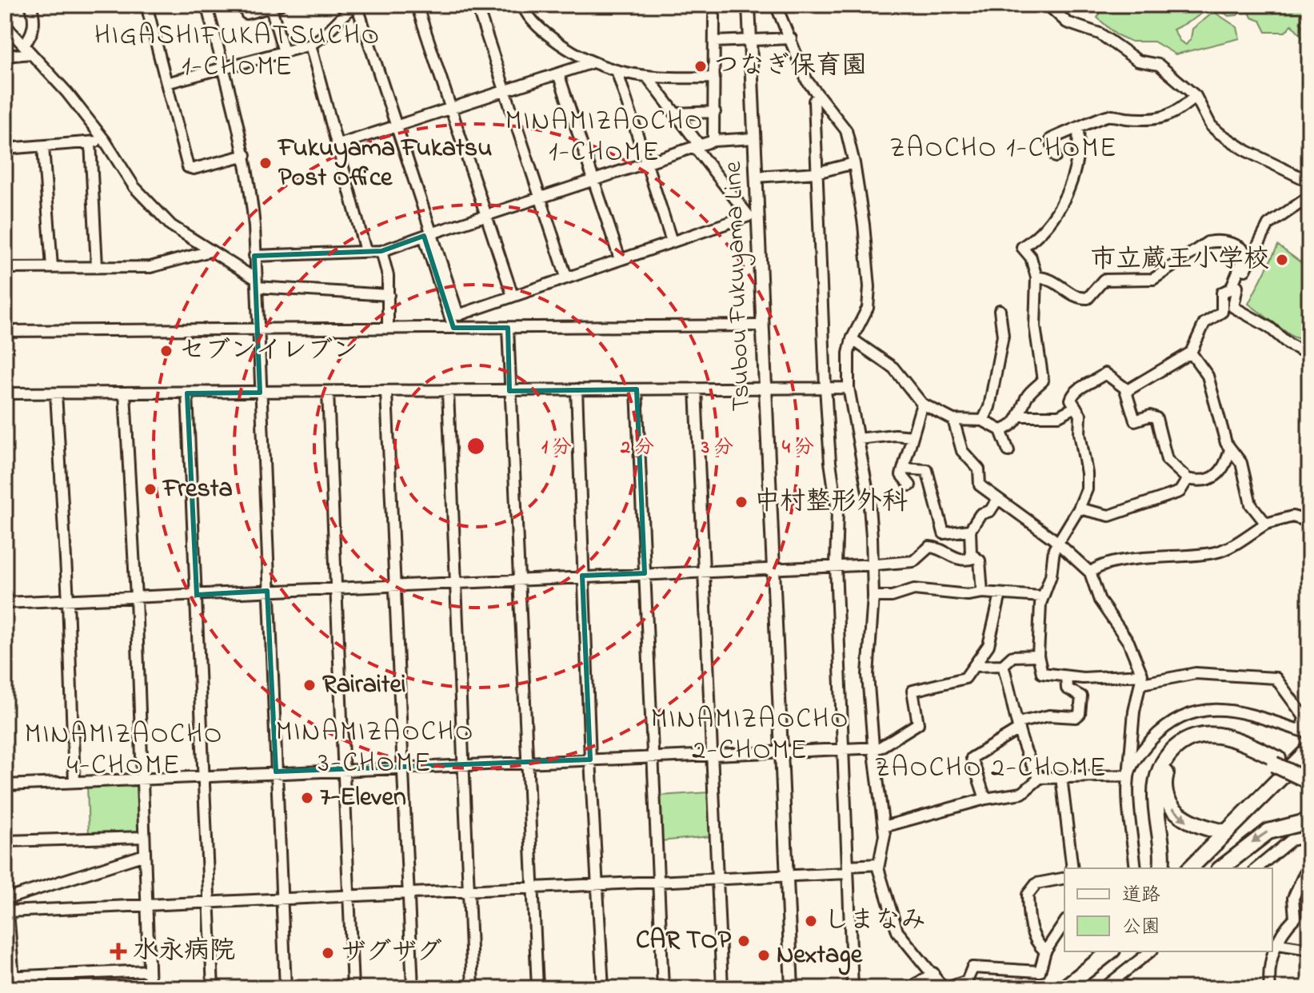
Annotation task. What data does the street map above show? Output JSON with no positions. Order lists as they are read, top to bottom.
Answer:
{
  "streets": {
    "main road": ["Tsubou Fukuyama Line"]
  },
  "districts": [
    "HIGASHIFUKATSUCHO 1-CHOME",
    "MINAMIZAOCHO 1-CHOME",
    "ZAOCHO 1-CHOME",
    "MINAMIZAOCHO 2-CHOME",
    "MINAMIZAOCHO 3-CHOME",
    "MINAMIZAOCHO 4-CHOME",
    "ZAOCHO 2-CHOME"
  ],
  "places": {
    "other": [
      "つなぎ保育園",
      "Fukuyama Fukatsu Post Office",
      "市立蔵王小学校",
      "セブンイレブン",
      "Fresta",
      "中村整形外科",
      "Rairaitei",
      "7-Eleven",
      "しまなみ",
      "CAR TOP",
      "ザグザグ",
      "Nextage"
    ],
    "health": ["水永病院"]
  },
  "legend": ["道路", "公園"],
  "rings": [
    "1 分",
    "2 分",
    "3 分",
    "4 分"
  ]
}
